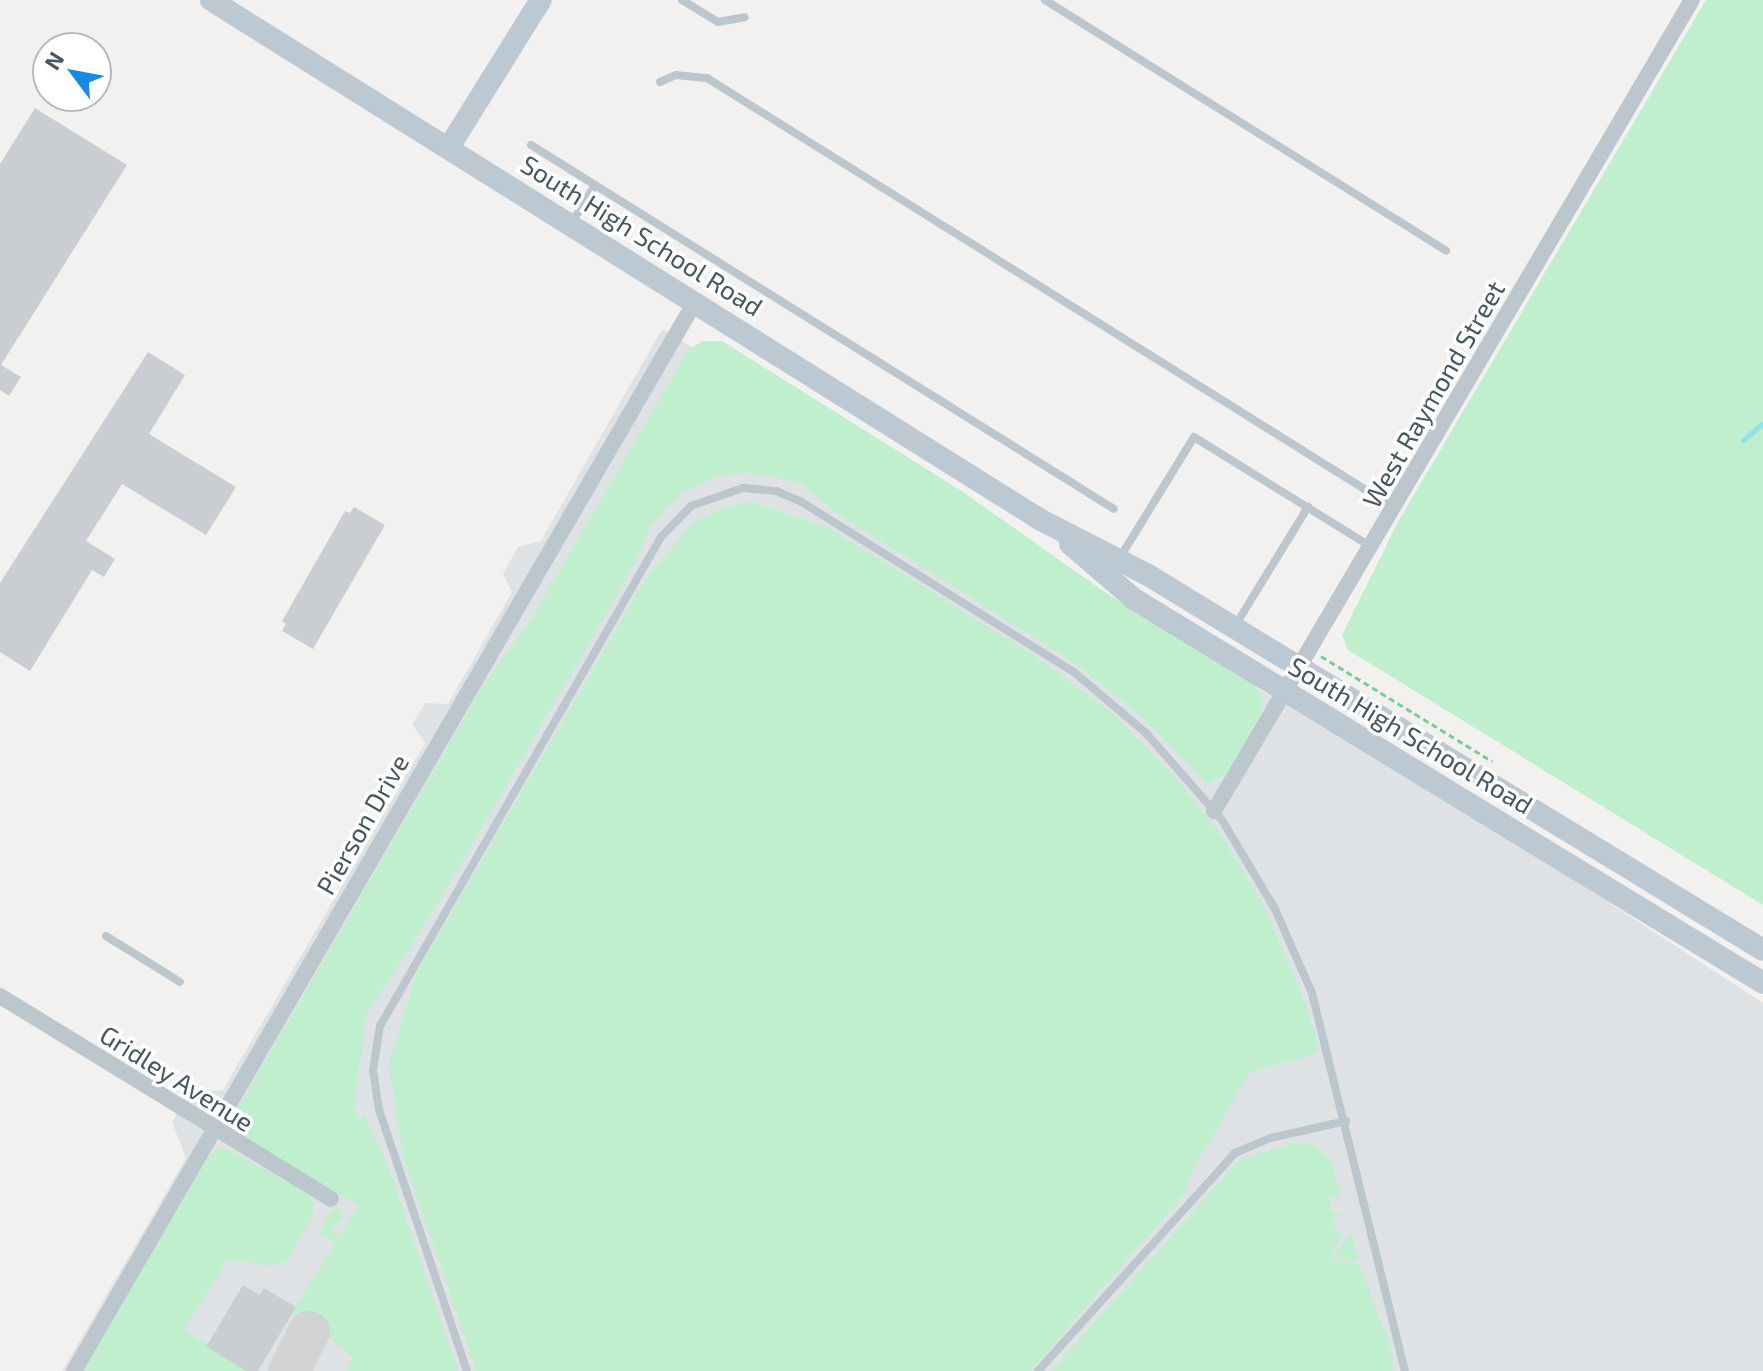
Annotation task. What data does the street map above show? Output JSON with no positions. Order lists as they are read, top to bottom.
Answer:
{
  "streets": {
    "street": [
      "South High School Road",
      "West Raymond Street",
      "Pierson Drive",
      "Gridley Avenue"
    ]
  },
  "crossings": [
    ["South High School Road", "West Raymond Street"],
    ["South High School Road", "Pierson Drive"],
    ["Pierson Drive", "Gridley Avenue"]
  ],
  "north": "top left"
}
